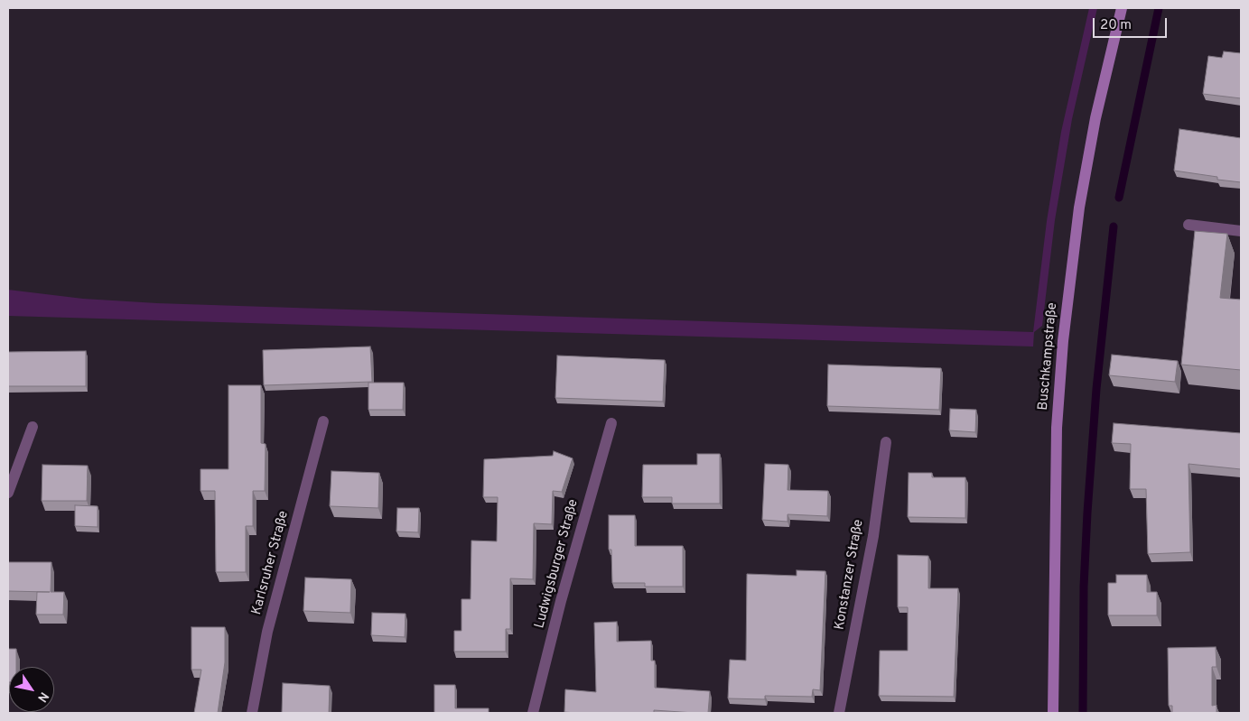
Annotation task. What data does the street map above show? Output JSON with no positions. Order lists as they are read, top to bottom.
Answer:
{
  "streets": {
    "main road": ["Buschkampstraße"],
    "street": ["Karlsruher Straße", "Ludwigsburger Straße", "Konstanzer Straße"]
  },
  "scale_bar": "20 m",
  "north": "bottom right"
}
